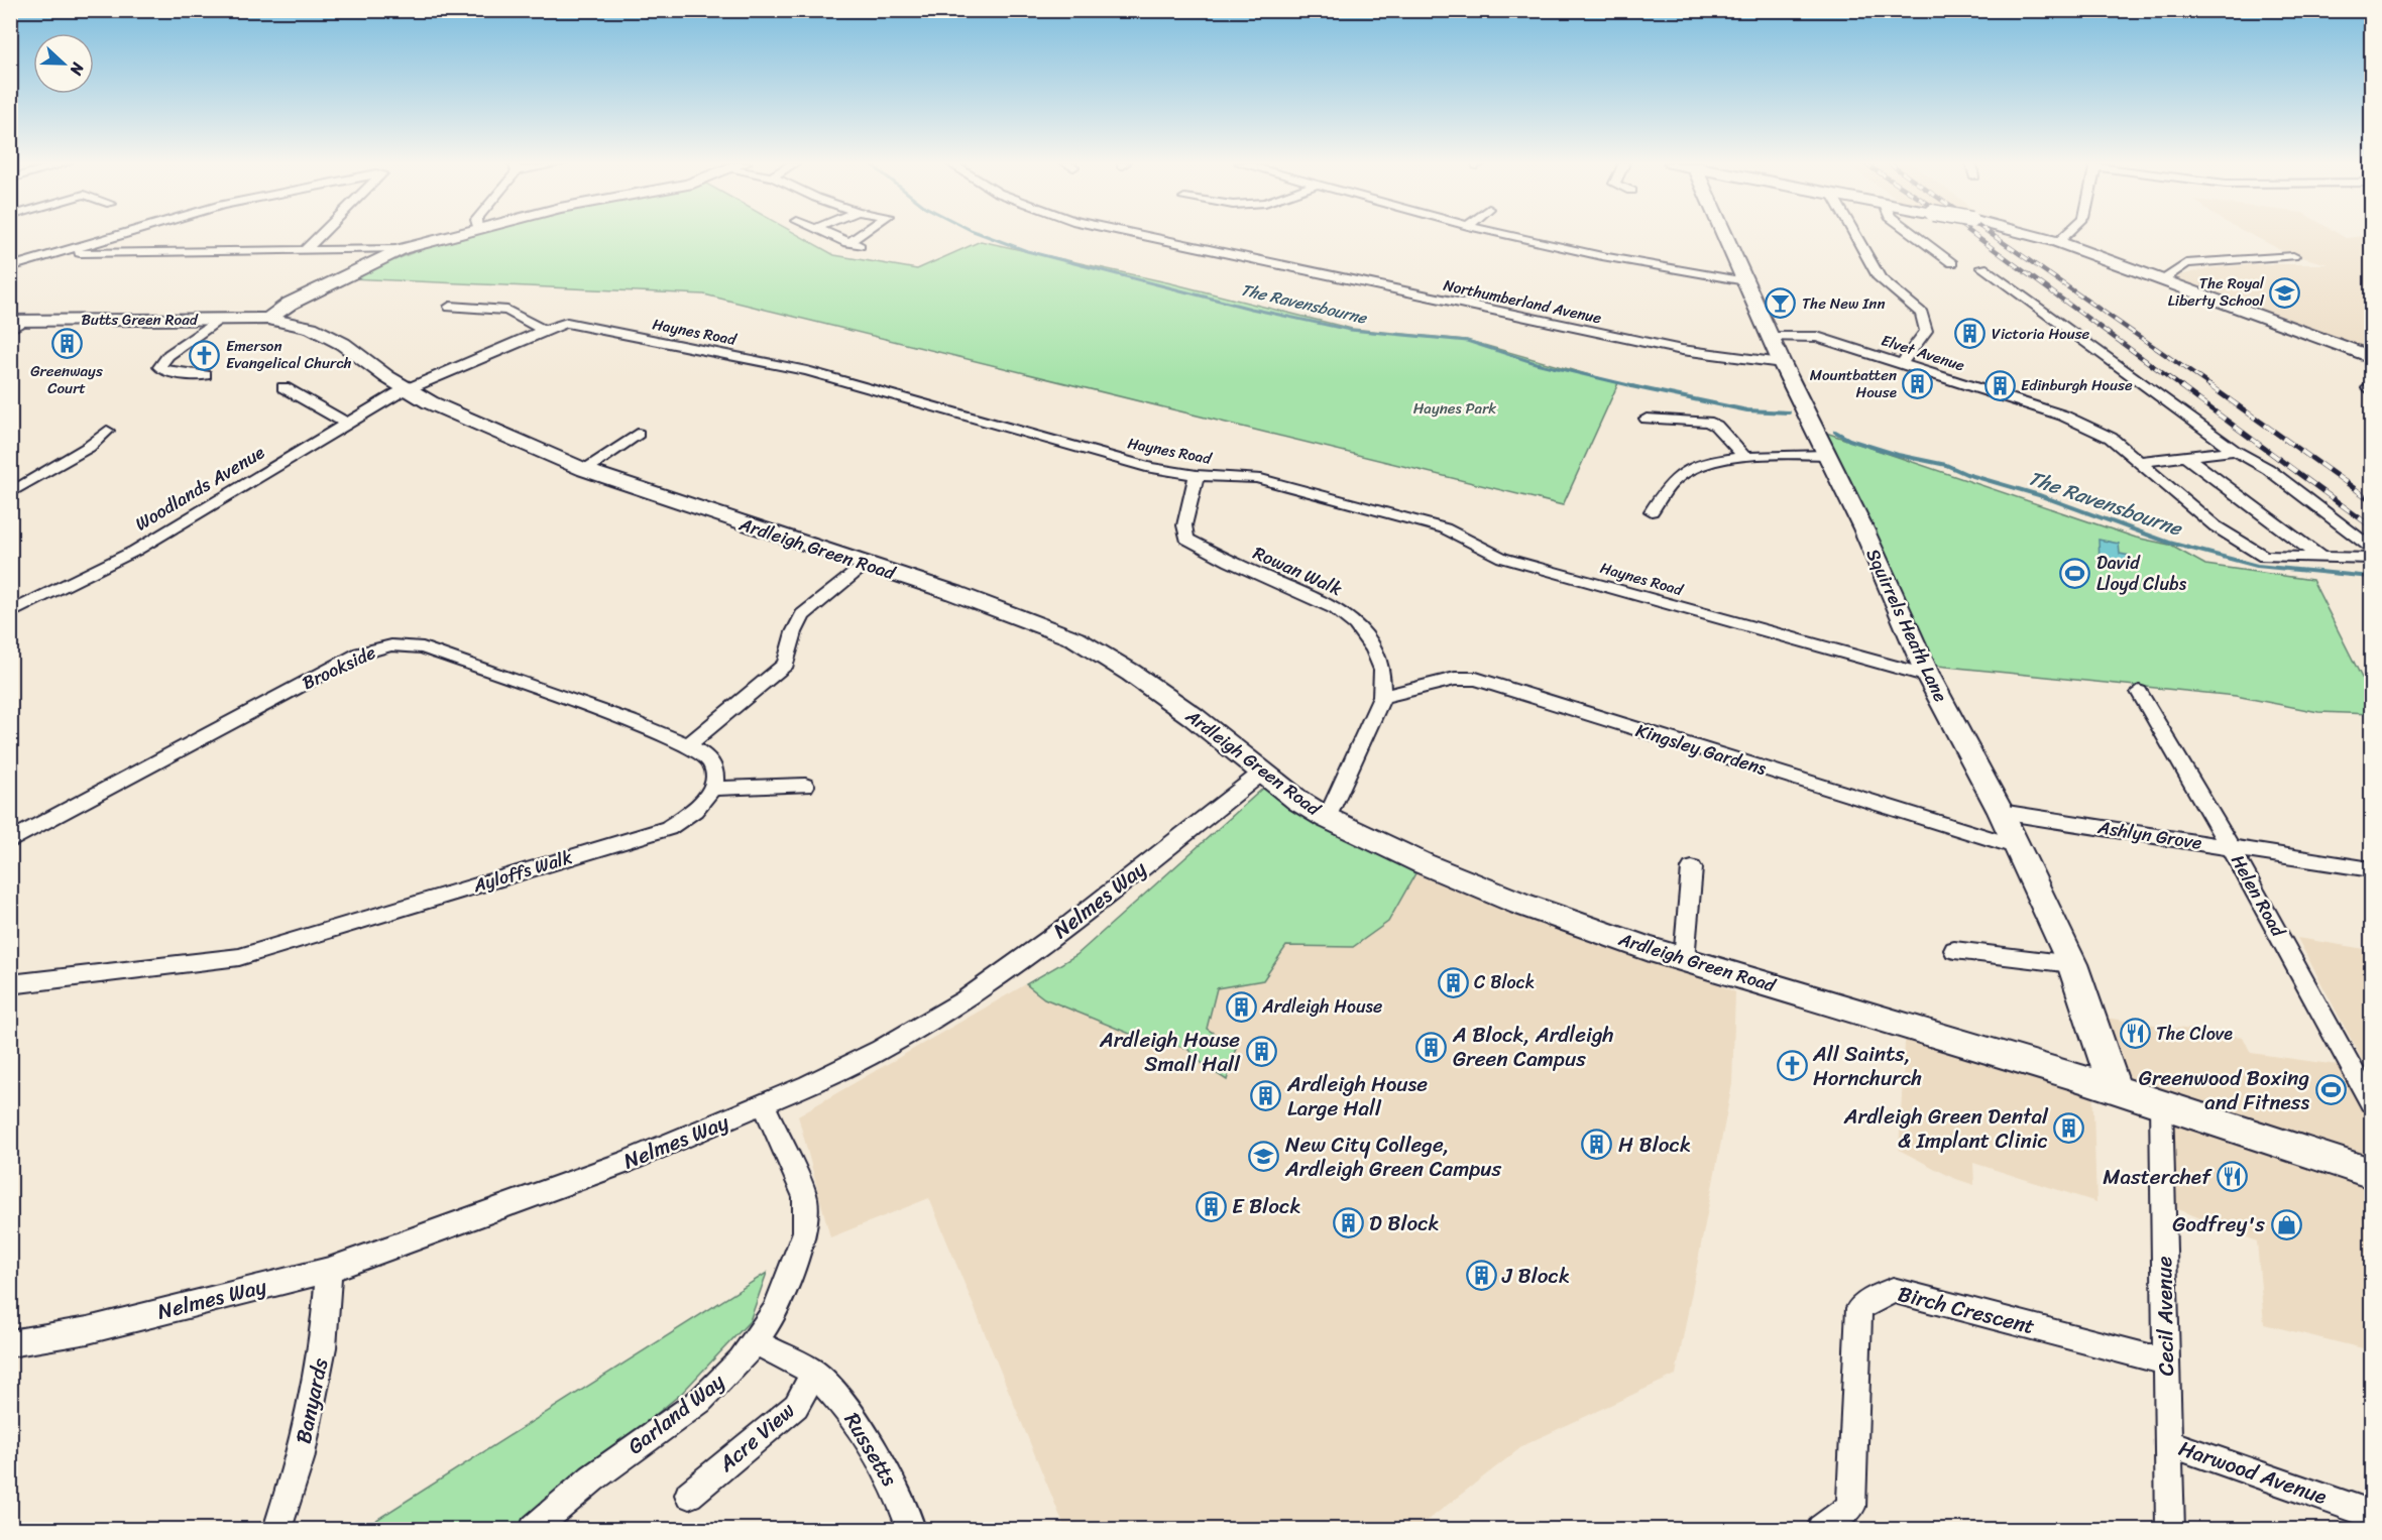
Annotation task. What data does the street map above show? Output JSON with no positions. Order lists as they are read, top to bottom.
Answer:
{
  "streets": {
    "street": [
      "Northumberland Avenue",
      "Butts Green Road",
      "Haynes Road",
      "Elvet Avenue",
      "Woodlands Avenue",
      "Ardleigh Green Road",
      "Rowan Walk",
      "Squirrels Heath Lane",
      "Brookside",
      "Kingsley Gardens",
      "Ashlyn Grove",
      "Ayloffs Walk",
      "Helen Road",
      "Nelmes Way",
      "Birch Crescent",
      "Cecil Avenue",
      "Banyards",
      "Garland Way",
      "Acre View",
      "Russetts",
      "Harwood Avenue"
    ]
  },
  "crossings": [
    ["Northumberland Avenue", "Squirrels Heath Lane"],
    ["Butts Green Road", "Ardleigh Green Road"],
    ["Haynes Road", "Woodlands Avenue"],
    ["Haynes Road", "Ardleigh Green Road"],
    ["Haynes Road", "Rowan Walk"],
    ["Haynes Road", "Squirrels Heath Lane"],
    ["Elvet Avenue", "Squirrels Heath Lane"],
    ["Woodlands Avenue", "Ardleigh Green Road"],
    ["Ardleigh Green Road", "Rowan Walk"],
    ["Ardleigh Green Road", "Squirrels Heath Lane"],
    ["Ardleigh Green Road", "Nelmes Way"],
    ["Ardleigh Green Road", "Cecil Avenue"],
    ["Rowan Walk", "Kingsley Gardens"],
    ["Squirrels Heath Lane", "Kingsley Gardens"],
    ["Squirrels Heath Lane", "Ashlyn Grove"],
    ["Ashlyn Grove", "Helen Road"],
    ["Nelmes Way", "Banyards"],
    ["Nelmes Way", "Garland Way"],
    ["Birch Crescent", "Cecil Avenue"],
    ["Cecil Avenue", "Harwood Avenue"],
    ["Garland Way", "Russetts"],
    ["Acre View", "Russetts"]
  ],
  "water": ["The Ravensbourne"],
  "parks": ["Haynes Park"],
  "places": {
    "school or university": ["The Royal Liberty School", "New City College, Ardleigh Green Campus"],
    "bar": ["The New Inn"],
    "building": [
      "Victoria House",
      "Greenways Court",
      "Mountbatten House",
      "Edinburgh House",
      "C Block",
      "Ardleigh House",
      "A Block, Ardleigh Green Campus",
      "Ardleigh House Small Hall",
      "Ardleigh House Large Hall",
      "Ardleigh Green Dental & Implant Clinic",
      "H Block",
      "E Block",
      "D Block",
      "J Block"
    ],
    "church": ["Emerson Evangelical Church", "All Saints, Hornchurch"],
    "sports": ["David Lloyd Clubs", "Greenwood Boxing and Fitness"],
    "restaurant": ["The Clove", "Masterchef"],
    "shop": ["Godfrey's"]
  },
  "north": "right"
}
